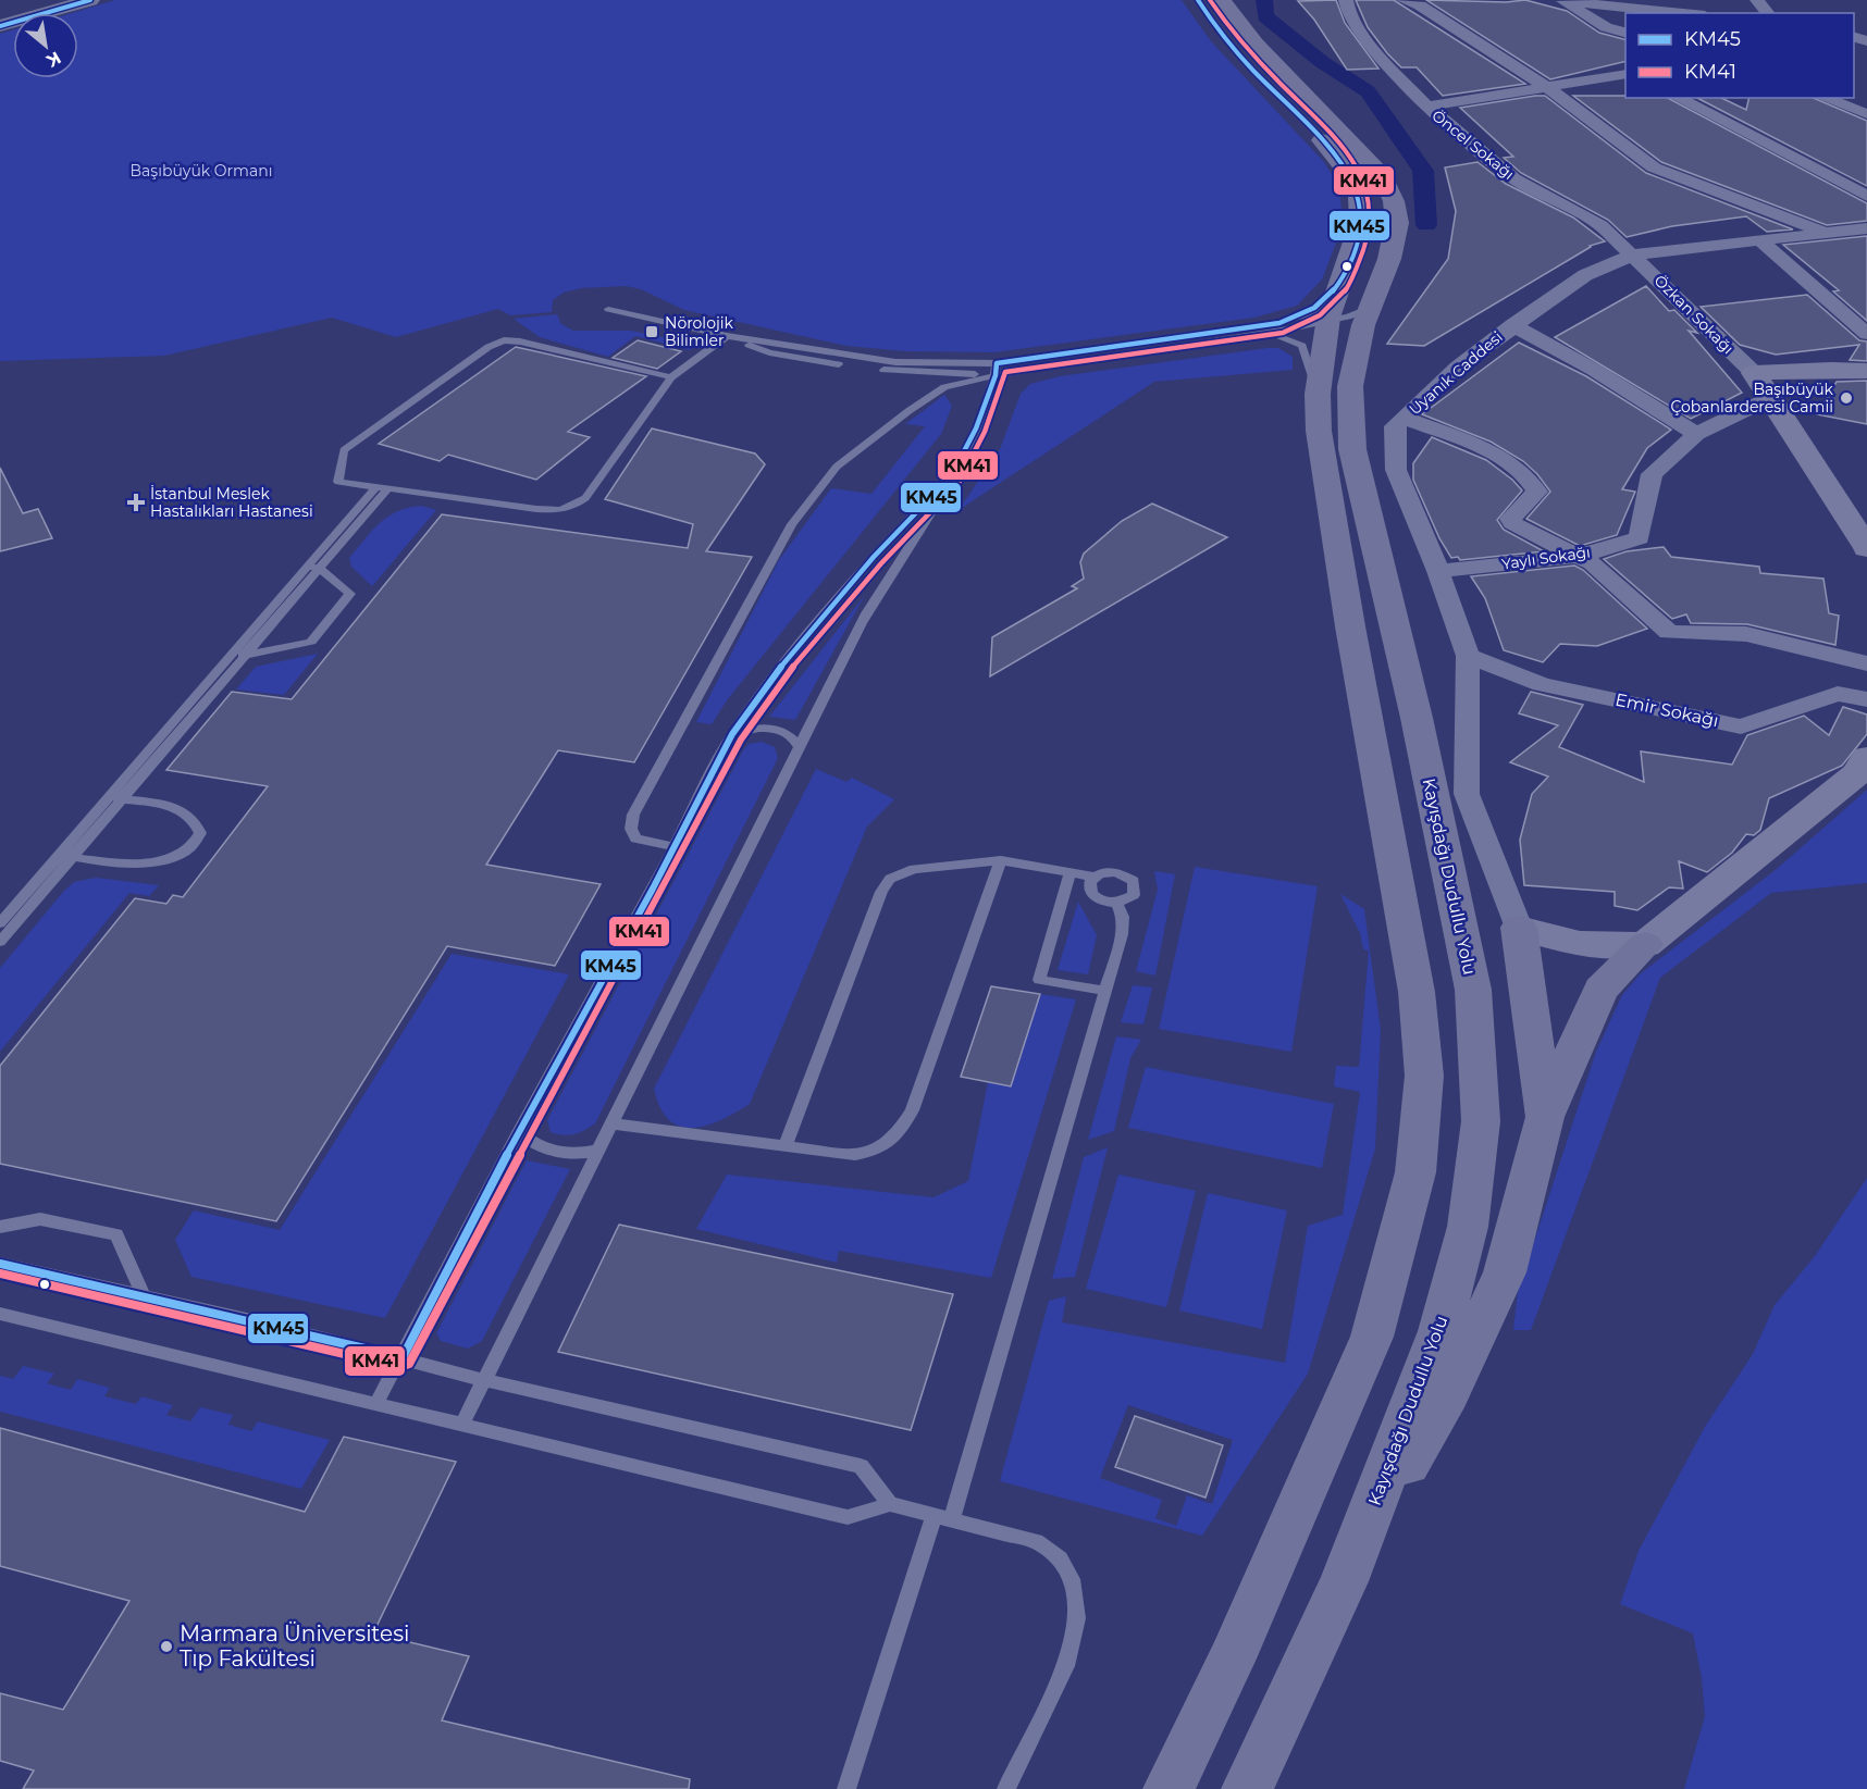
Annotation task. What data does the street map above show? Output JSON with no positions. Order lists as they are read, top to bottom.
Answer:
{
  "streets": {
    "main road": ["Kayışdağı Dudullu Yolu"],
    "street": [
      "Öncel Sokağı",
      "Özkan Sokağı",
      "Uyanık Caddesi",
      "Yaylı Sokağı",
      "Emir Sokağı"
    ]
  },
  "crossings": [
    ["Öncel Sokağı", "Özkan Sokağı"],
    ["Öncel Sokağı", "Uyanık Caddesi"],
    ["Özkan Sokağı", "Uyanık Caddesi"],
    ["Uyanık Caddesi", "Yaylı Sokağı"],
    ["Uyanık Caddesi", "Emir Sokağı"]
  ],
  "parks": ["Başıbüyük Ormanı"],
  "places": {
    "transit": ["Nörolojik Bilimler"],
    "other": ["Başıbüyük Çobanlarderesi Camii", "Marmara Üniversitesi Tıp Fakültesi"],
    "health": ["İstanbul Meslek Hastalıkları Hastanesi"]
  },
  "lines": ["transit line KM45", "transit line KM41"],
  "legend": ["KM45", "KM41"],
  "north": "bottom right"
}
